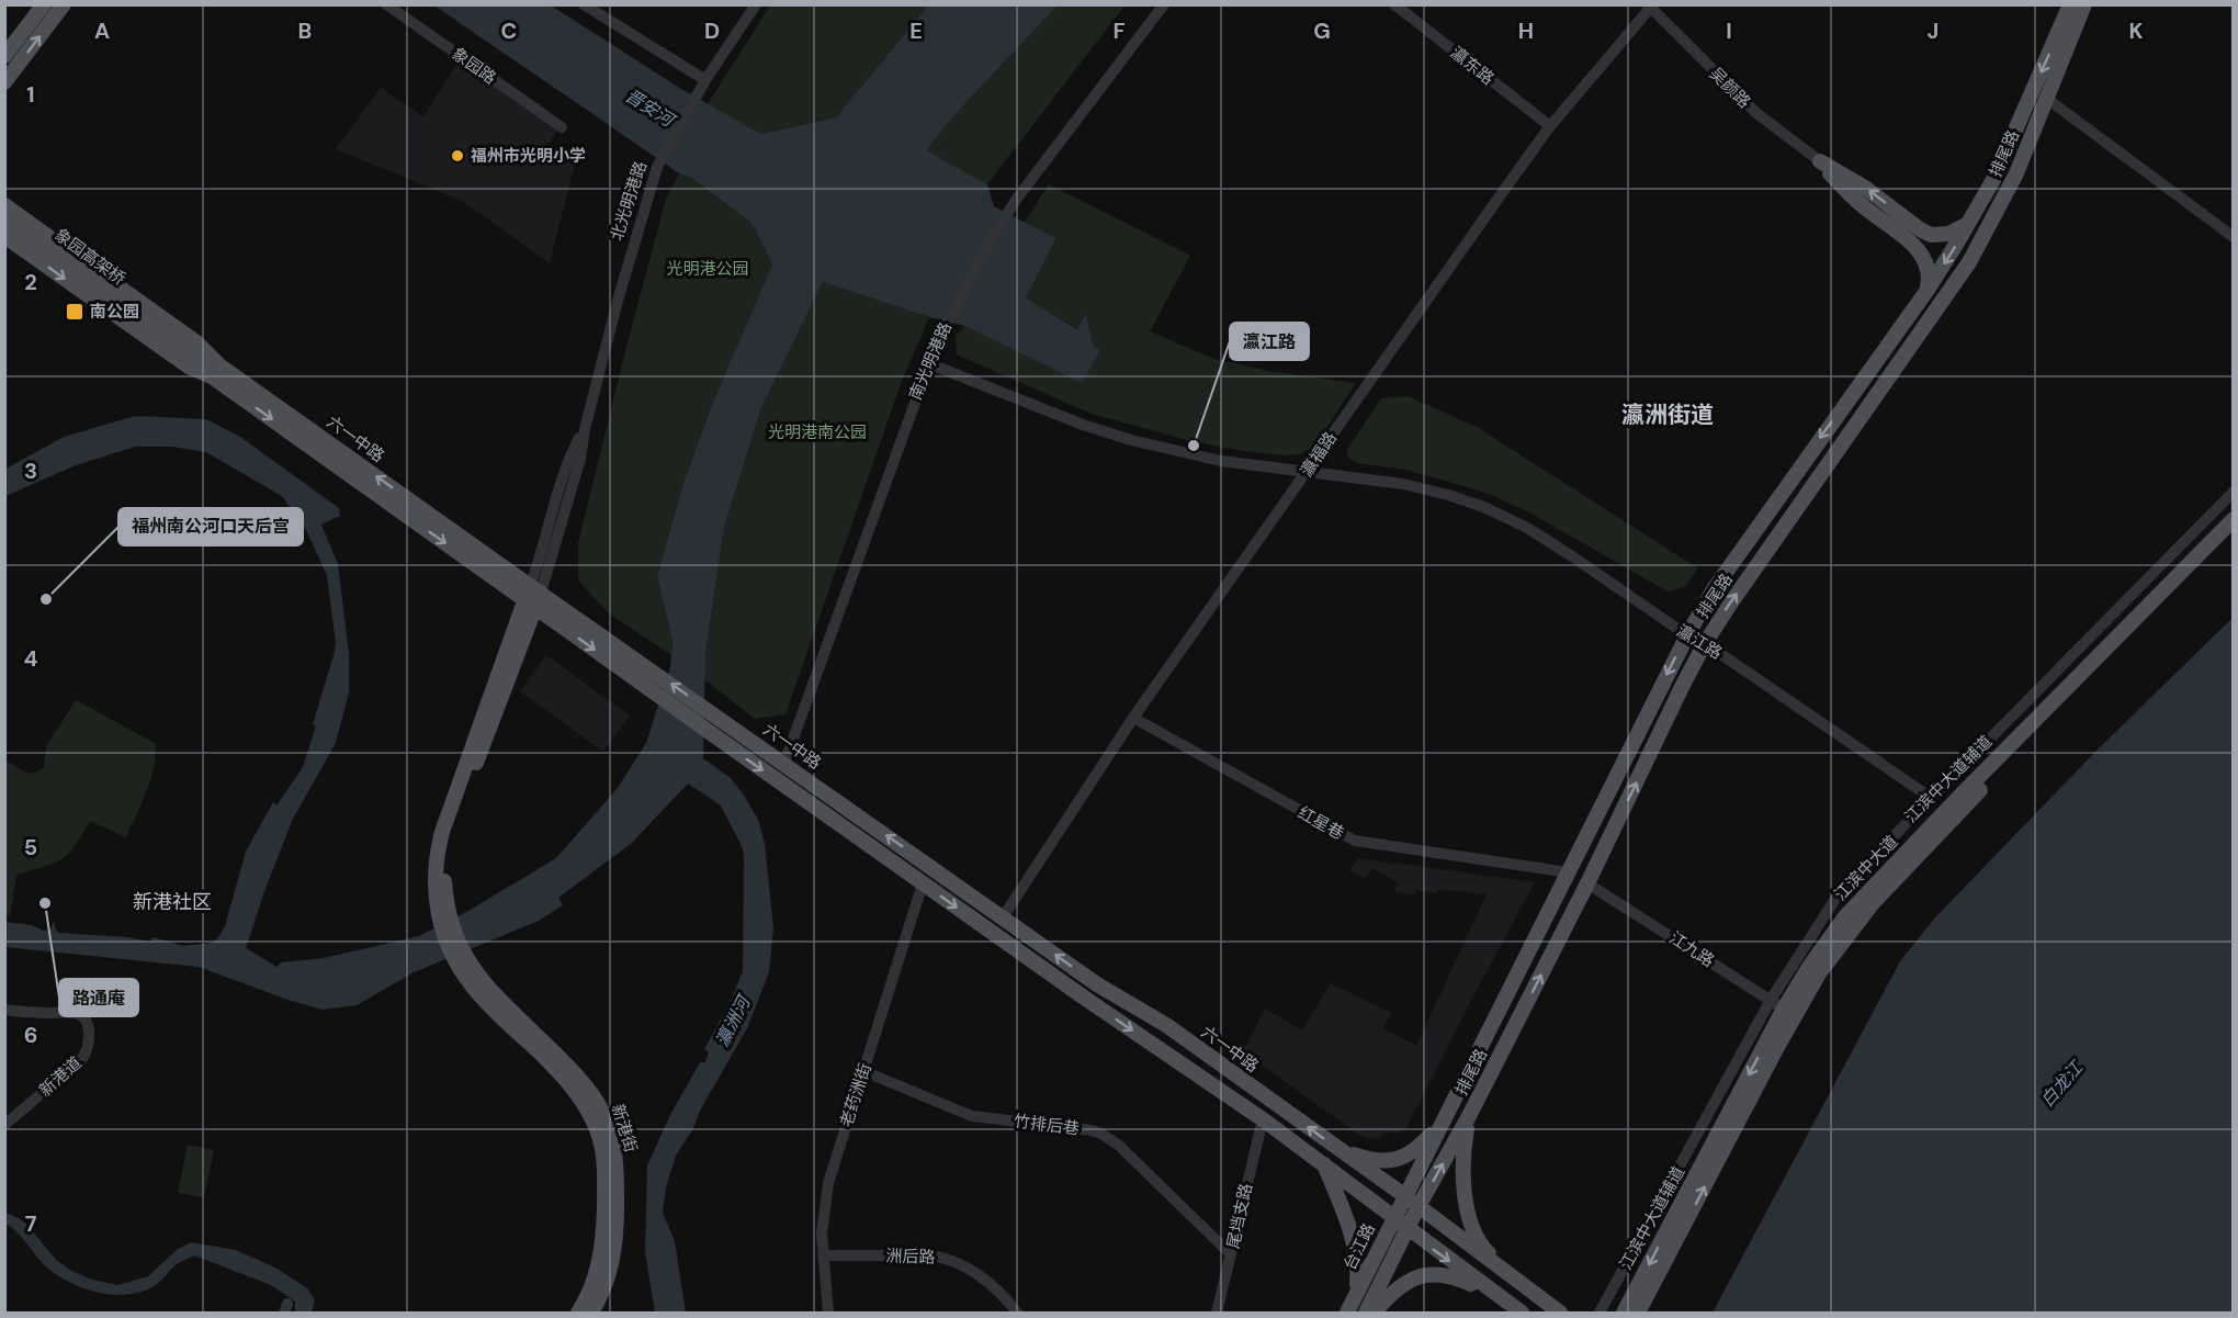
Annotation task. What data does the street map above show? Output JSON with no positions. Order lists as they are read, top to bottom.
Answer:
{
  "streets": {
    "main road": [
      "排尾路",
      "象园高架桥",
      "六一中路",
      "江滨中大道",
      "新港街",
      "台江路"
    ],
    "street": [
      "象园路",
      "瀛东路",
      "吴颜路",
      "北光明港路",
      "南光明港路",
      "瀛福路",
      "瀛江路",
      "江滨中大道辅道",
      "红星巷",
      "江九路",
      "新港道",
      "老药洲街",
      "竹排后巷",
      "尾垱支路",
      "洲后路"
    ]
  },
  "crossings": [
    ["瀛东路", "瀛福路"],
    ["吴颜路", "瀛福路"],
    ["排尾路", "六一中路"],
    ["排尾路", "瀛江路"],
    ["排尾路", "红星巷"],
    ["排尾路", "江九路"],
    ["排尾路", "台江路"],
    ["北光明港路", "六一中路"],
    ["象园高架桥", "六一中路"],
    ["南光明港路", "六一中路"],
    ["南光明港路", "瀛江路"],
    ["六一中路", "瀛福路"],
    ["六一中路", "老药洲街"],
    ["六一中路", "尾垱支路"],
    ["六一中路", "台江路"],
    ["瀛福路", "瀛江路"],
    ["瀛福路", "红星巷"],
    ["瀛江路", "江滨中大道辅道"],
    ["江滨中大道辅道", "江滨中大道"],
    ["江滨中大道辅道", "江九路"],
    ["江滨中大道", "江九路"],
    ["老药洲街", "竹排后巷"],
    ["老药洲街", "洲后路"],
    ["竹排后巷", "尾垱支路"]
  ],
  "districts": ["瀛洲街道", "新港社区"],
  "water": ["晋安河", "瀛洲河", "白龙江"],
  "parks": ["光明港公园", "光明港南公园"],
  "places": {
    "other": [
      "福州市光明小学",
      "瀛江路",
      "福州南公河口天后宫",
      "路通庵"
    ],
    "transit": ["南公园"]
  },
  "grid": {
    "columns": [
      "A",
      "B",
      "C",
      "D",
      "E",
      "F",
      "G",
      "H",
      "I",
      "J",
      "K"
    ],
    "rows": [
      "1",
      "2",
      "3",
      "4",
      "5",
      "6",
      "7"
    ]
  }
}
